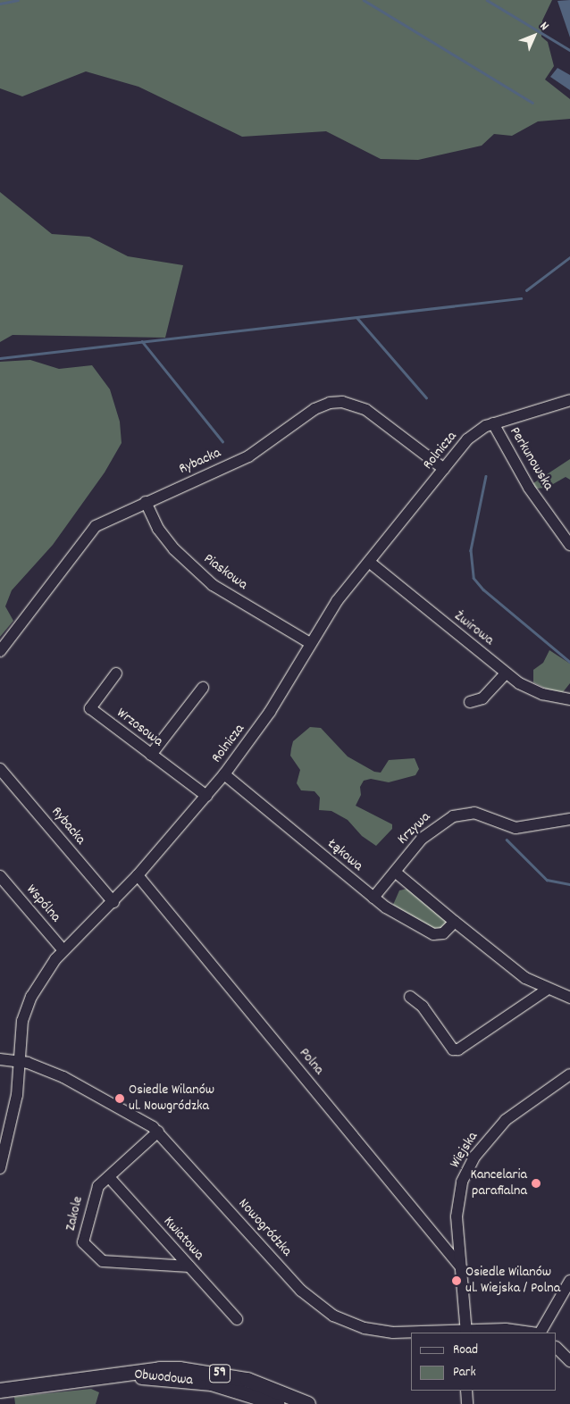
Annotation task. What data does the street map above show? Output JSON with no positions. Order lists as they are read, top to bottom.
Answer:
{
  "streets": {
    "main road": ["59", "Obwodowa"],
    "street": [
      "Rolnicza",
      "Perkunowska",
      "Rybacka",
      "Piaskowa",
      "Żwirowa",
      "Wrzosowa",
      "Krzywa",
      "Łąkowa",
      "Wspólna",
      "Polna",
      "Wiejska",
      "Zakole",
      "Nowogródzka",
      "Kwiatowa"
    ]
  },
  "crossings": [
    ["Rolnicza", "Perkunowska"],
    ["Rolnicza", "Rybacka"],
    ["Rolnicza", "Piaskowa"],
    ["Rolnicza", "Żwirowa"],
    ["Rolnicza", "Wrzosowa"],
    ["Rolnicza", "Łąkowa"],
    ["Rolnicza", "Wspólna"],
    ["Rolnicza", "Polna"],
    ["Rolnicza", "Nowogródzka"],
    ["Rybacka", "Piaskowa"],
    ["Krzywa", "Łąkowa"],
    ["Polna", "Wiejska"],
    ["Wiejska", "Nowogródzka"],
    ["Zakole", "Nowogródzka"],
    ["Zakole", "Kwiatowa"]
  ],
  "places": ["Osiedle Wilanów ul. Nowgródzka", "Kancelaria parafialna", "Osiedle Wilanów ul. Wiejska / Polna"],
  "legend": ["Road", "Park"],
  "north": "top right"
}
